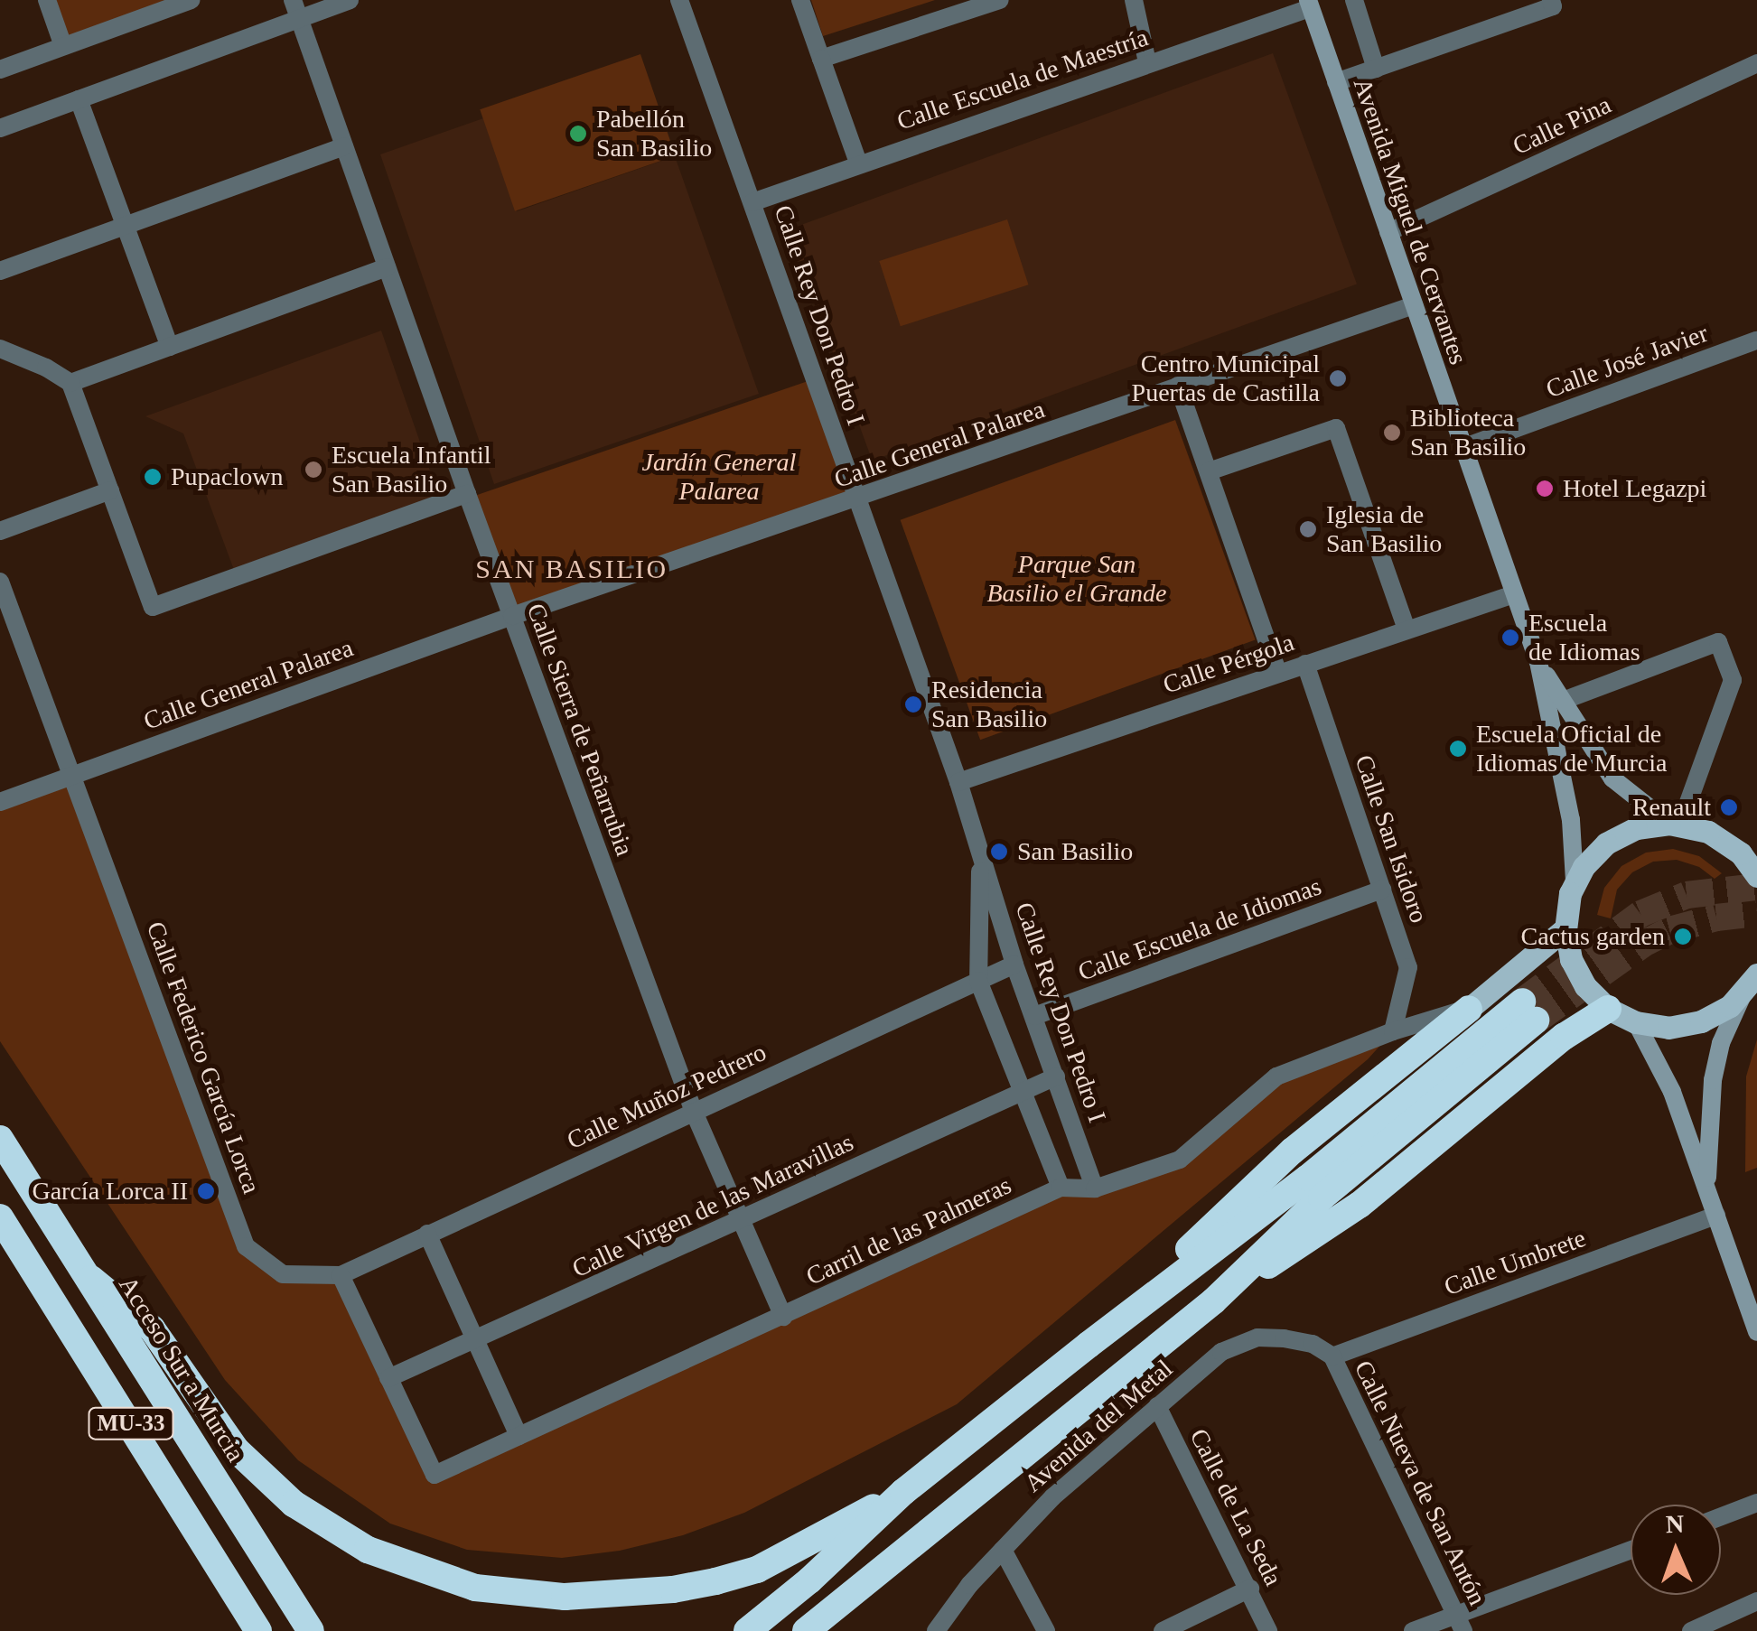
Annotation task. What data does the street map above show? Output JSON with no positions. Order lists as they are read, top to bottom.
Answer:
{
  "streets": {
    "highway": ["Acceso Sur a Murcia", "MU-33"],
    "main road": ["Avenida Miguel de Cervantes"],
    "street": [
      "Calle Escuela de Maestría",
      "Calle Pina",
      "Calle Rey Don Pedro I",
      "Calle José Javier",
      "Calle General Palarea",
      "Calle Pérgola",
      "Calle Sierra de Peñarrubia",
      "Calle San Isidoro",
      "Calle Escuela de Idiomas",
      "Calle Federico García Lorca",
      "Calle Muñoz Pedrero",
      "Calle Virgen de las Maravillas",
      "Carril de las Palmeras",
      "Calle Umbrete",
      "Avenida del Metal",
      "Calle Nueva de San Antón",
      "Calle de La Seda"
    ]
  },
  "crossings": [
    ["Calle Escuela de Maestría", "Avenida Miguel de Cervantes"],
    ["Calle Escuela de Maestría", "Calle Rey Don Pedro I"],
    ["Calle Pina", "Avenida Miguel de Cervantes"],
    ["Avenida Miguel de Cervantes", "Calle José Javier"],
    ["Avenida Miguel de Cervantes", "Calle General Palarea"],
    ["Avenida Miguel de Cervantes", "Calle Pérgola"],
    ["Calle Rey Don Pedro I", "Calle General Palarea"],
    ["Calle Rey Don Pedro I", "Calle Pérgola"],
    ["Calle Rey Don Pedro I", "Calle Escuela de Idiomas"],
    ["Calle Rey Don Pedro I", "Calle Muñoz Pedrero"],
    ["Calle Rey Don Pedro I", "Calle Virgen de las Maravillas"],
    ["Calle Rey Don Pedro I", "Carril de las Palmeras"],
    ["Calle General Palarea", "Calle Sierra de Peñarrubia"],
    ["Calle General Palarea", "Calle Federico García Lorca"],
    ["Calle Pérgola", "Calle San Isidoro"],
    ["Calle Sierra de Peñarrubia", "Calle Muñoz Pedrero"],
    ["Calle Sierra de Peñarrubia", "Calle Virgen de las Maravillas"],
    ["Calle Sierra de Peñarrubia", "Carril de las Palmeras"],
    ["Calle San Isidoro", "Calle Escuela de Idiomas"],
    ["Calle San Isidoro", "Carril de las Palmeras"],
    ["Calle Federico García Lorca", "Calle Muñoz Pedrero"],
    ["Calle Virgen de las Maravillas", "Carril de las Palmeras"],
    ["Calle Umbrete", "Avenida del Metal"],
    ["Calle Umbrete", "Calle Nueva de San Antón"],
    ["Avenida del Metal", "Calle Nueva de San Antón"],
    ["Avenida del Metal", "Calle de La Seda"]
  ],
  "districts": ["SAN BASILIO"],
  "parks": ["Jardín General Palarea", "Parque San Basilio el Grande"],
  "places": [
    "Pabellón San Basilio",
    "Centro Municipal Puertas de Castilla",
    "Biblioteca San Basilio",
    "Escuela Infantil San Basilio",
    "Pupaclown",
    "Hotel Legazpi",
    "Iglesia de San Basilio",
    "Escuela de Idiomas",
    "Residencia San Basilio",
    "Escuela Oficial de Idiomas de Murcia",
    "Renault",
    "San Basilio",
    "Cactus garden",
    "García Lorca II"
  ],
  "north": "top"
}
